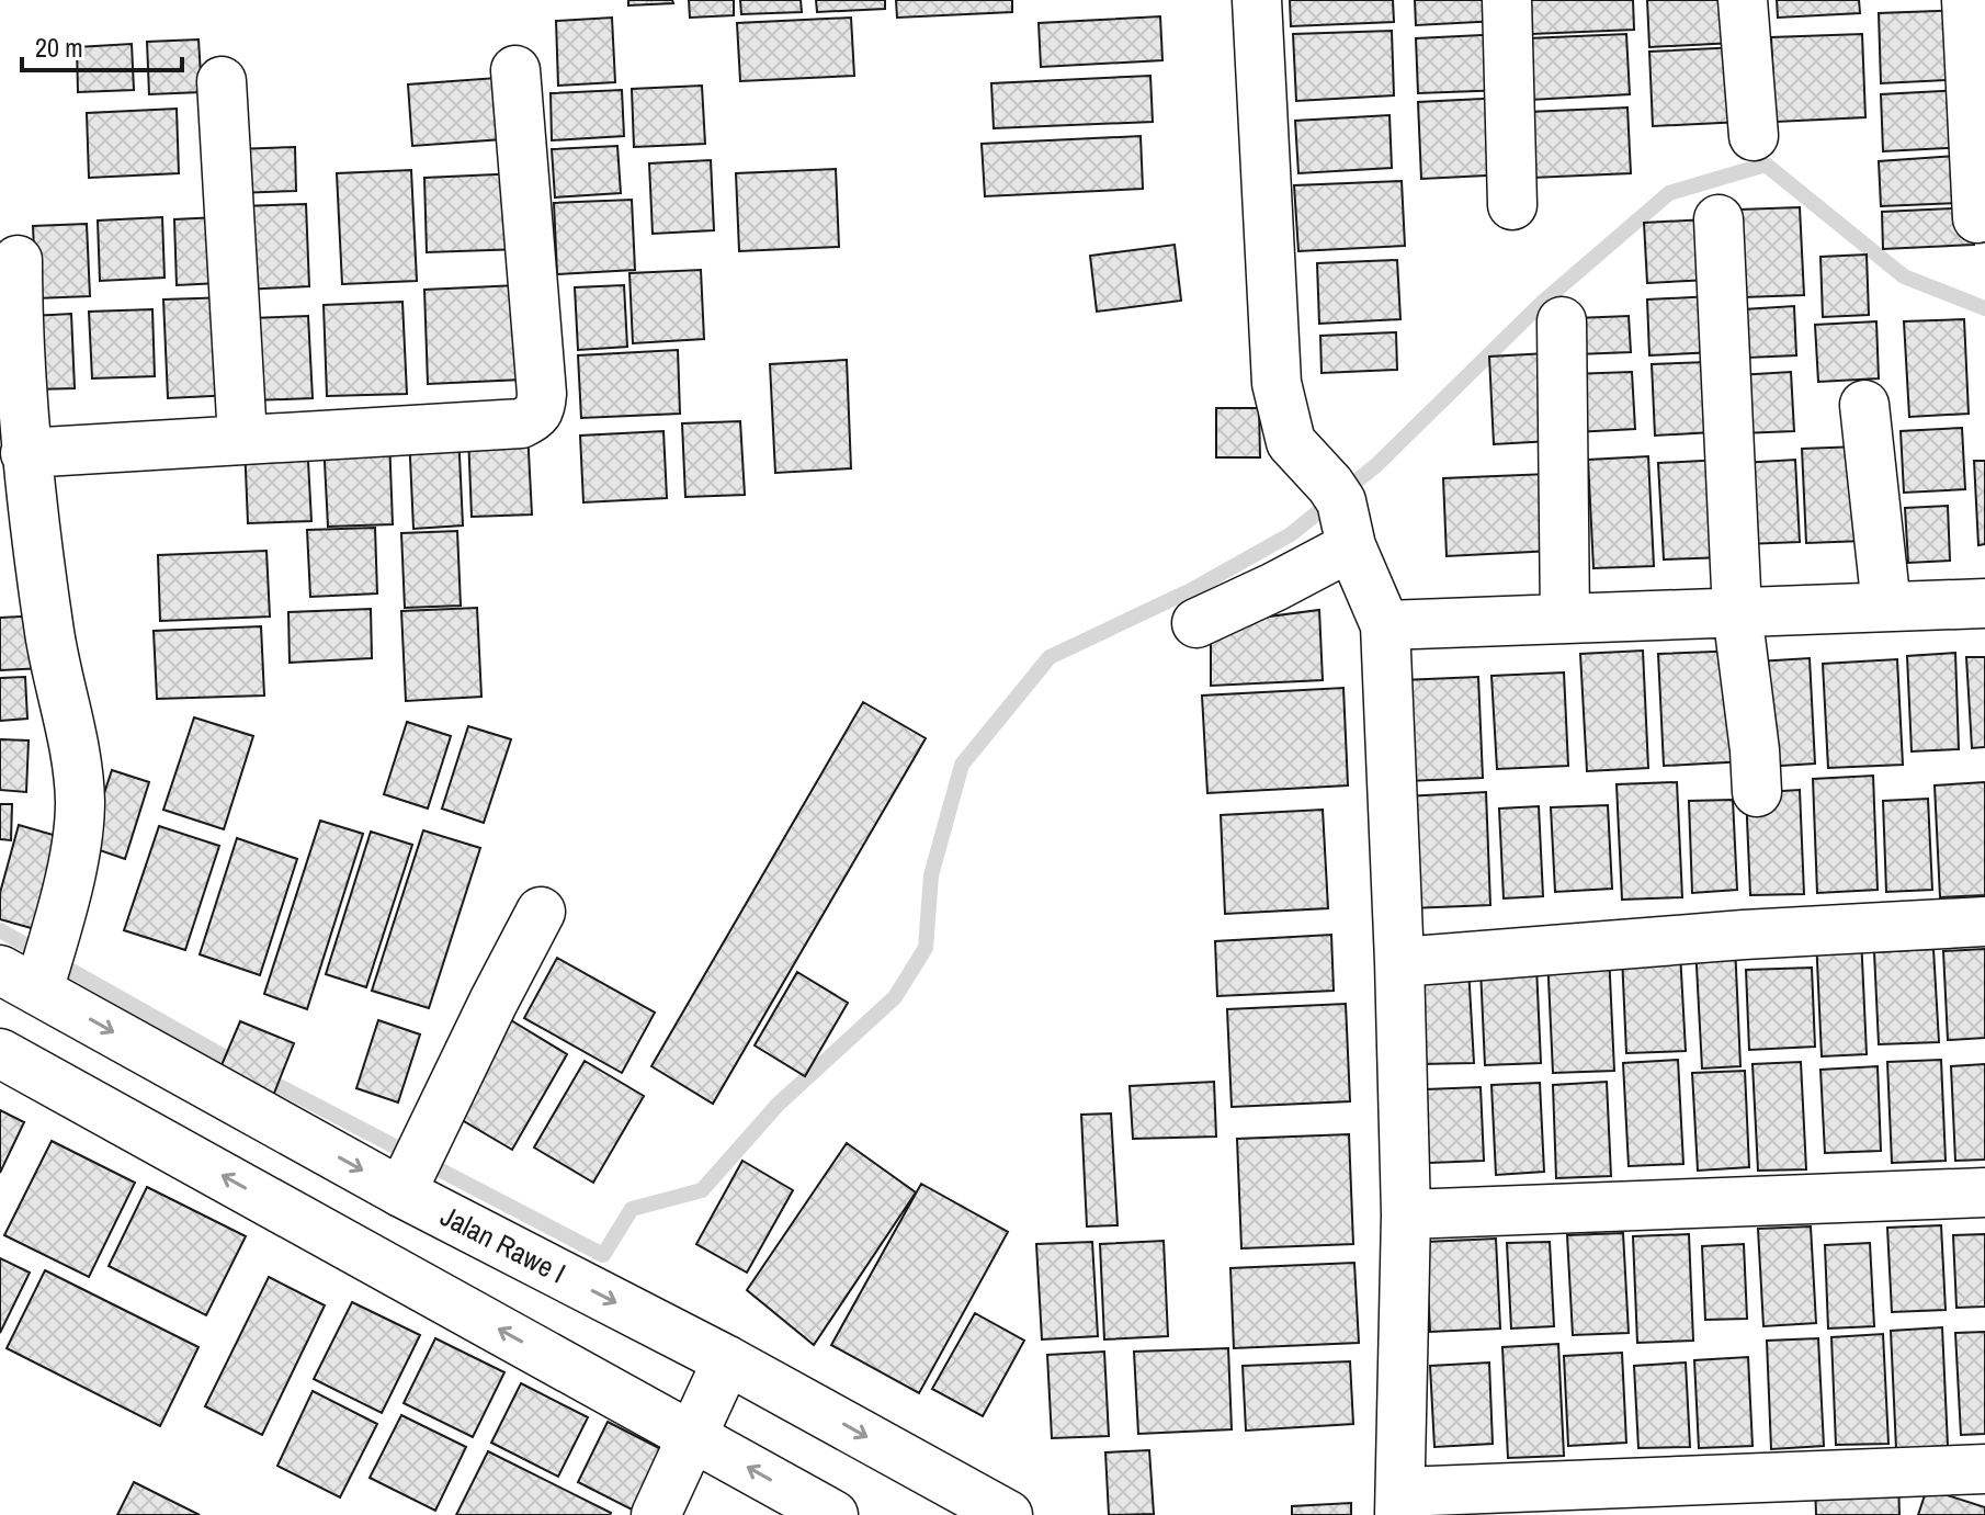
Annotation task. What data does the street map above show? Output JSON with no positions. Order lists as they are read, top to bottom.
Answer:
{
  "streets": {
    "street": ["Jalan Rawe I"]
  },
  "scale_bar": "20 m"
}
